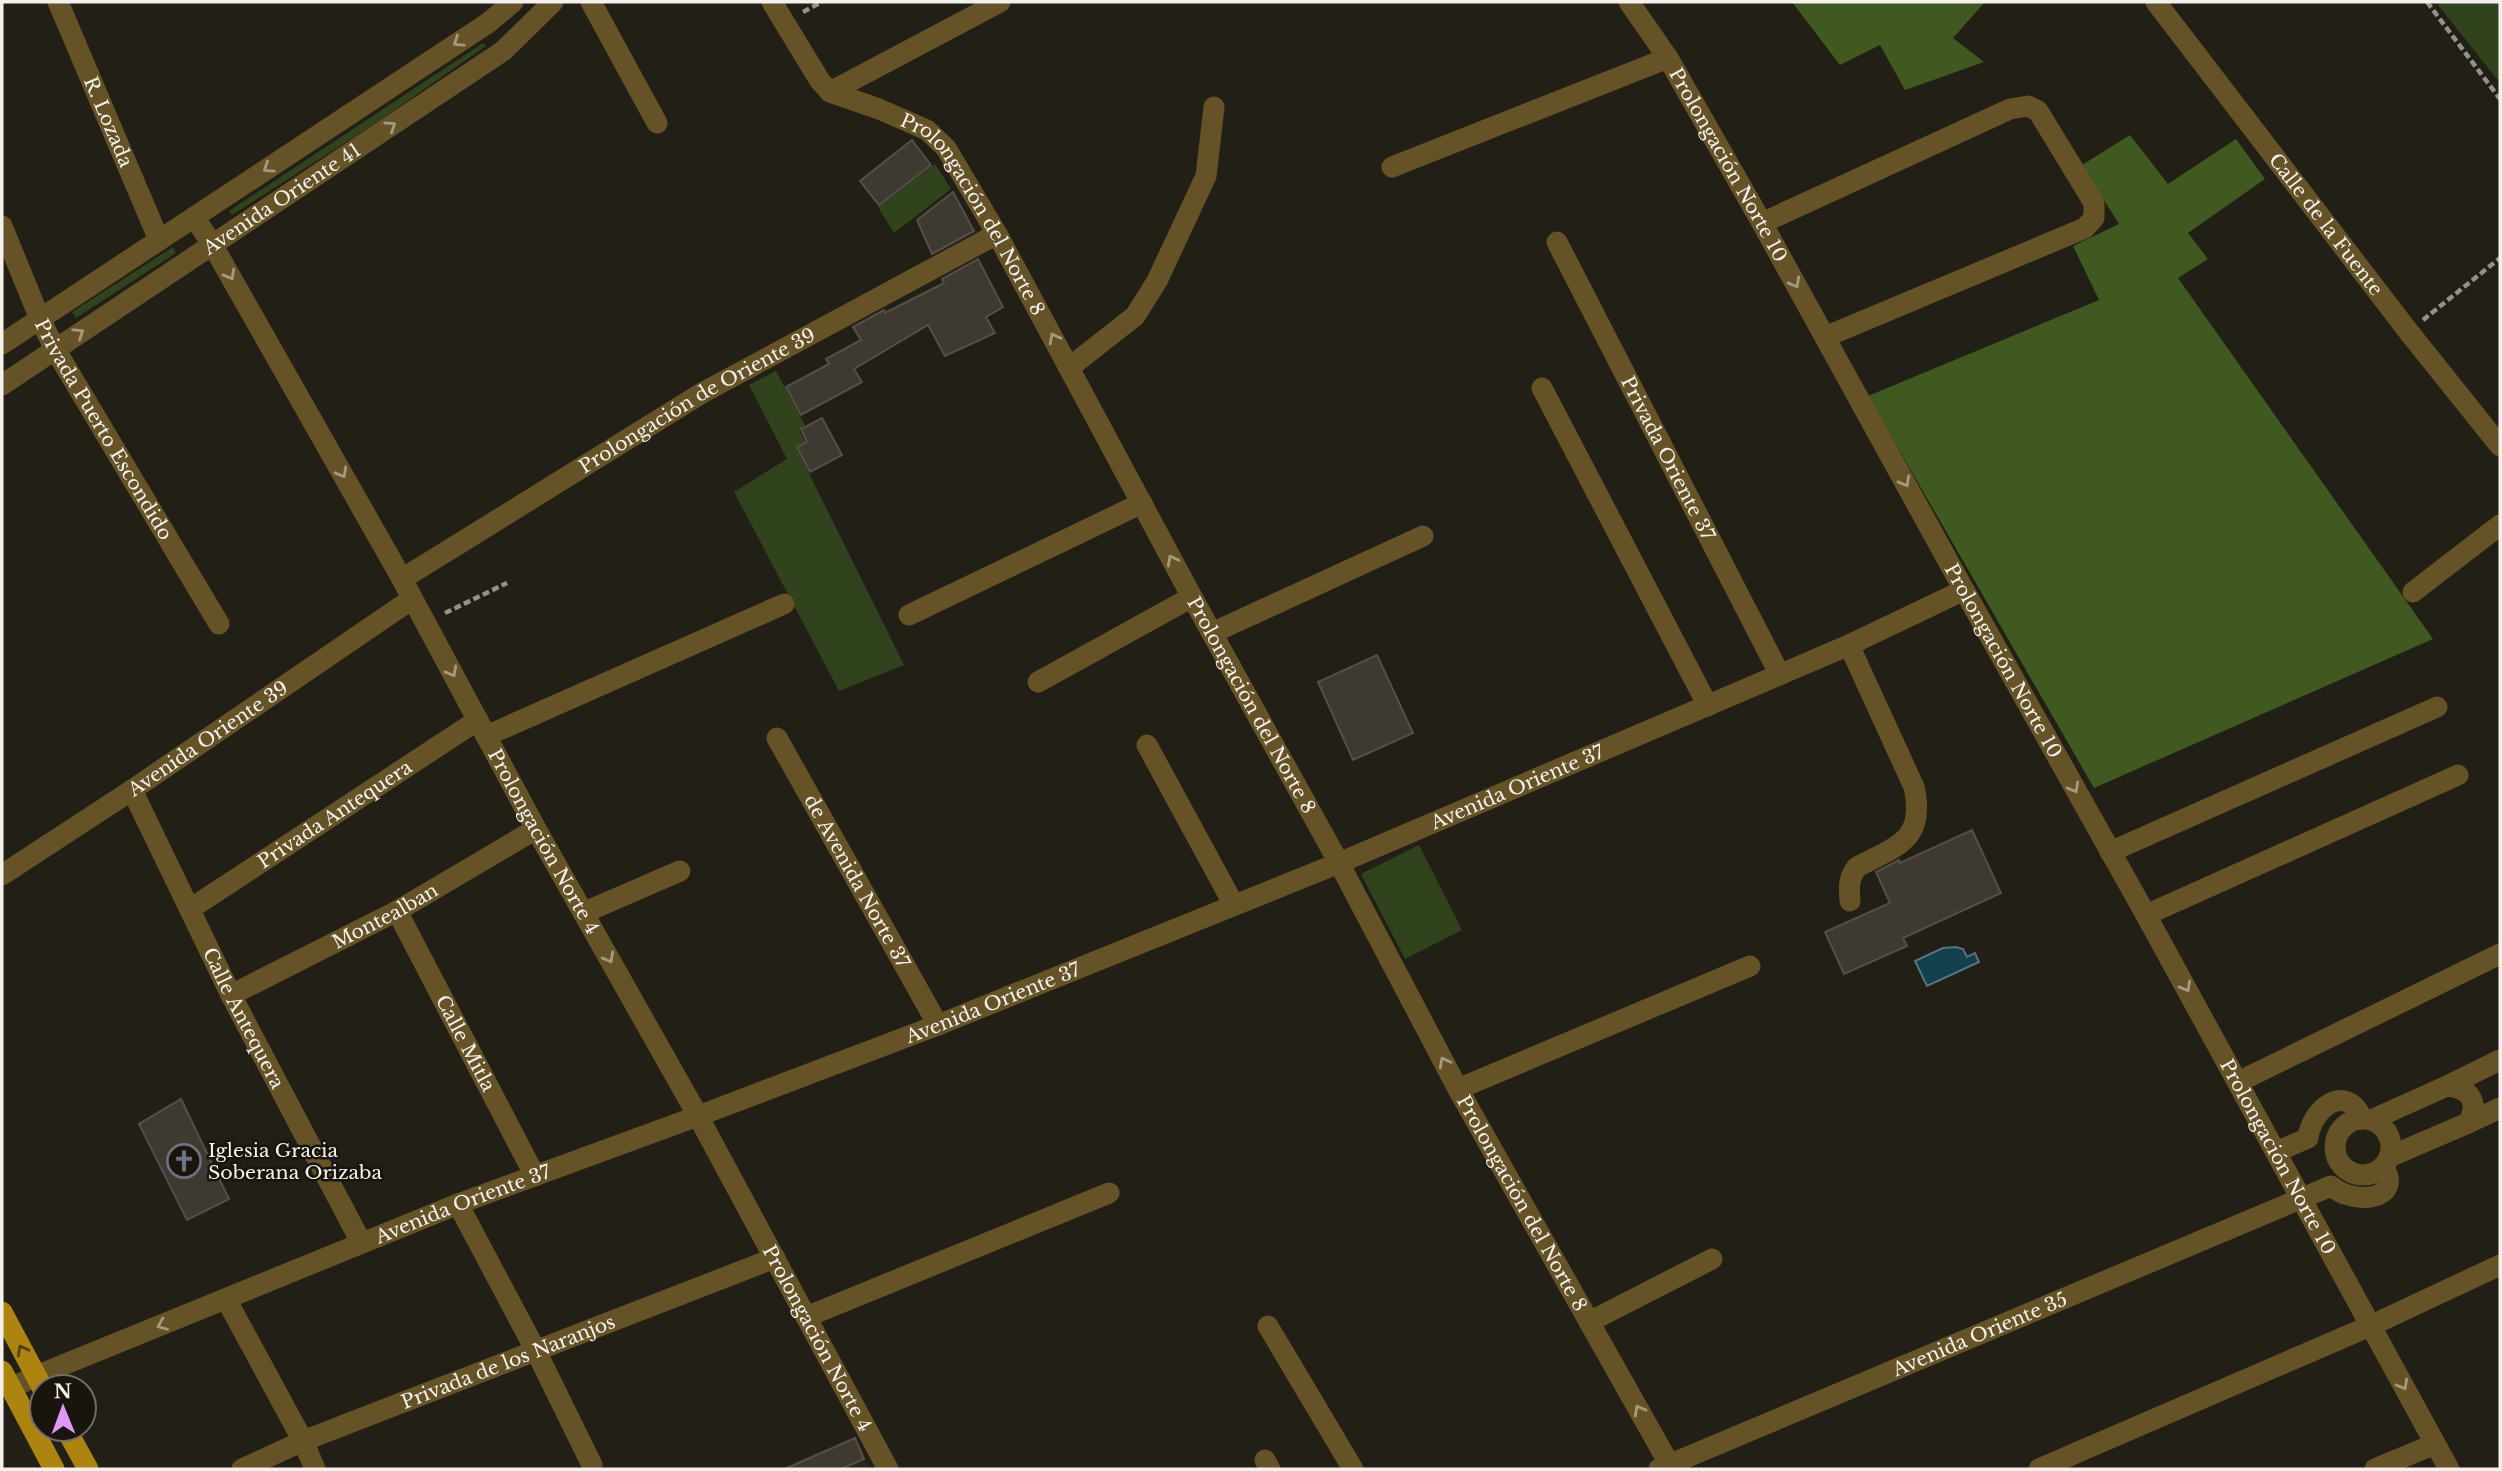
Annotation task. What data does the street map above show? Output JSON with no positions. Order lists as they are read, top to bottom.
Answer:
{
  "streets": {
    "street": [
      "R. Lozada",
      "Prolongación Norte 10",
      "Avenida Oriente 41",
      "Prolongación del Norte 8",
      "Calle de la Fuente",
      "Prolongación de Oriente 39",
      "Privada Puerto Escondido",
      "Privada Oriente 37",
      "Avenida Oriente 39",
      "Avenida Oriente 37",
      "Privada Antequera",
      "Prolongación Norte 4",
      "de Avenida Norte 37",
      "Montealban",
      "Calle Antequera",
      "Calle Mitla",
      "Avenida Oriente 35",
      "Privada de los Naranjos"
    ]
  },
  "crossings": [
    ["R. Lozada", "Avenida Oriente 41"],
    ["Prolongación Norte 10", "Avenida Oriente 37"],
    ["Prolongación Norte 10", "Avenida Oriente 35"],
    ["Avenida Oriente 41", "Privada Puerto Escondido"],
    ["Avenida Oriente 41", "Prolongación Norte 4"],
    ["Prolongación del Norte 8", "Prolongación de Oriente 39"],
    ["Prolongación del Norte 8", "Avenida Oriente 37"],
    ["Prolongación del Norte 8", "Avenida Oriente 35"],
    ["Prolongación de Oriente 39", "Prolongación Norte 4"],
    ["Privada Oriente 37", "Avenida Oriente 37"],
    ["Avenida Oriente 39", "Prolongación Norte 4"],
    ["Avenida Oriente 39", "Calle Antequera"],
    ["Avenida Oriente 37", "Prolongación Norte 4"],
    ["Avenida Oriente 37", "de Avenida Norte 37"],
    ["Avenida Oriente 37", "Calle Antequera"],
    ["Avenida Oriente 37", "Calle Mitla"],
    ["Privada Antequera", "Prolongación Norte 4"],
    ["Privada Antequera", "Calle Antequera"],
    ["Prolongación Norte 4", "Montealban"],
    ["Prolongación Norte 4", "Privada de los Naranjos"],
    ["Montealban", "Calle Antequera"],
    ["Montealban", "Calle Mitla"]
  ],
  "one_way": ["Prolongación Norte 10", "Prolongación del Norte 8", "Prolongación Norte 4"],
  "places": {
    "church": ["Iglesia Gracia Soberana Orizaba"]
  },
  "north": "top"
}
